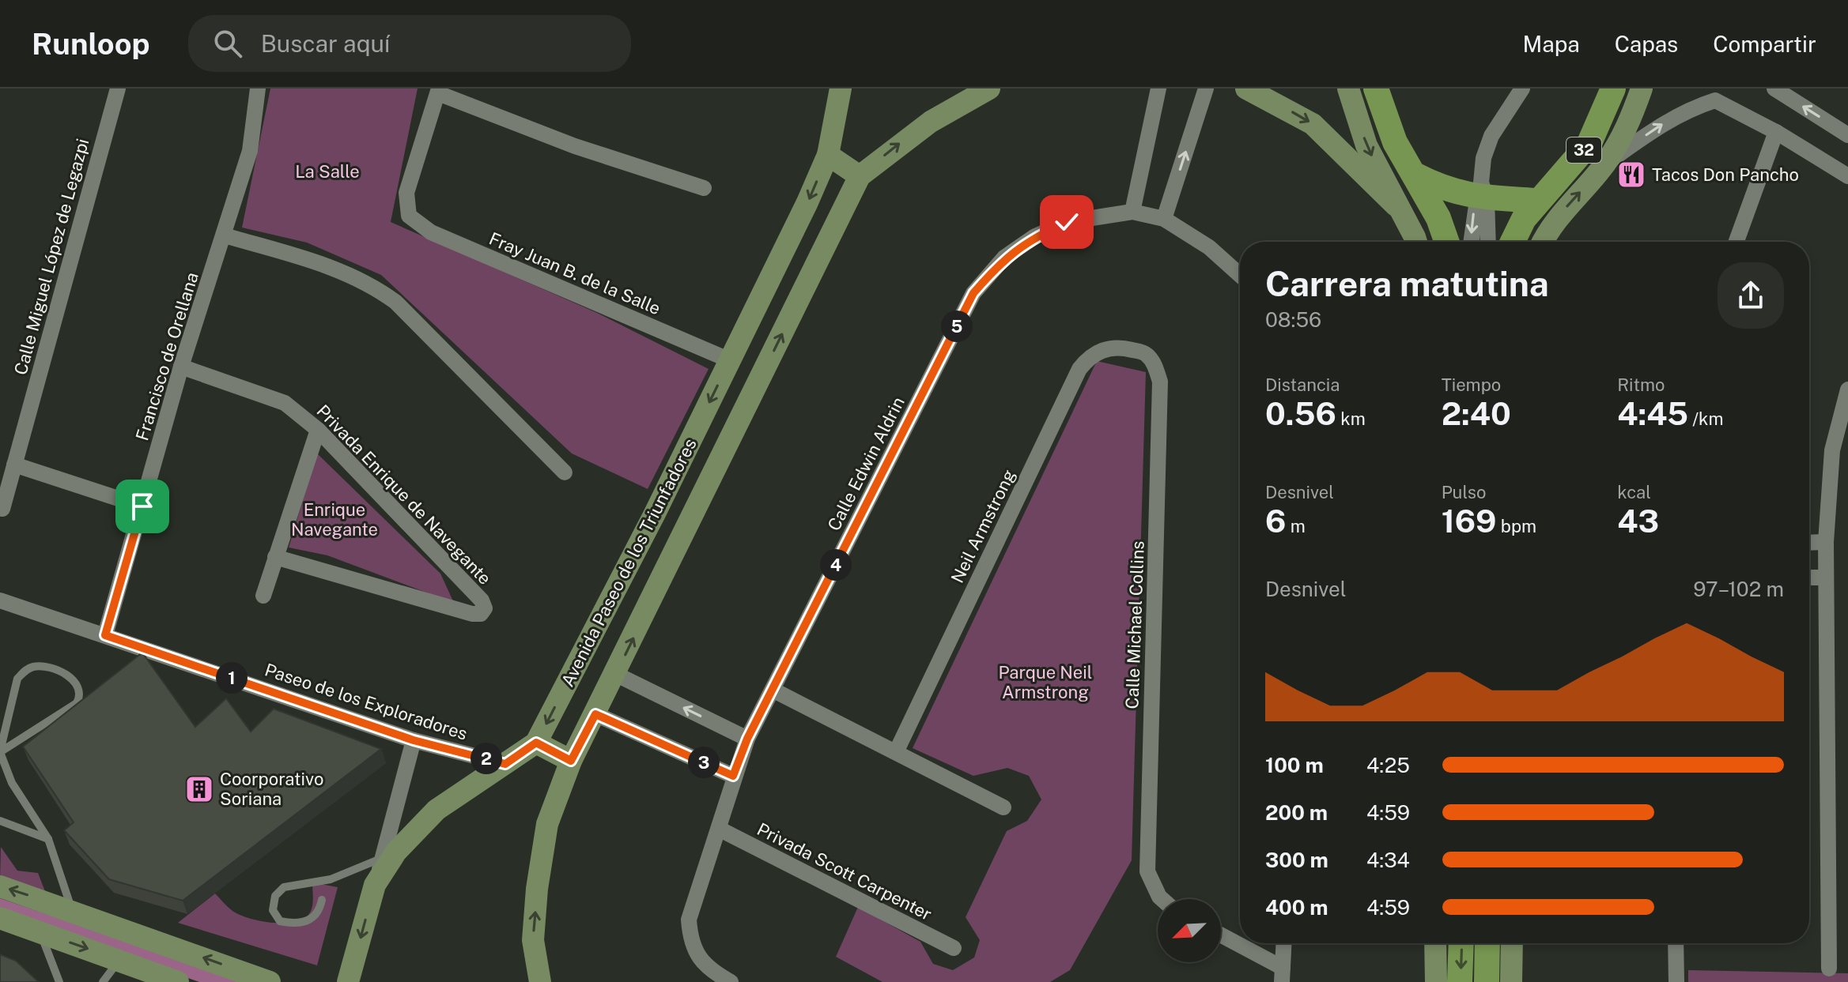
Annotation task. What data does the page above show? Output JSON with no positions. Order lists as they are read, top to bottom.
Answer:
{
  "streets": {
    "main road": ["32"],
    "street": [
      "Calle Miguel López de Legazpi",
      "Fray Juan B. de la Salle",
      "Francisco de Orellana",
      "Calle Edwin Aldrin",
      "Privada Enrique de Navegante",
      "Neil Armstrong",
      "Avenida Paseo de los Triunfadores",
      "Calle Michael Collins",
      "Paseo de los Exploradores",
      "Privada Scott Carpenter"
    ]
  },
  "crossings": [
    ["Fray Juan B. de la Salle", "Avenida Paseo de los Triunfadores"],
    ["Francisco de Orellana", "Privada Enrique de Navegante"],
    ["Francisco de Orellana", "Paseo de los Exploradores"],
    ["Calle Edwin Aldrin", "Privada Scott Carpenter"],
    ["Neil Armstrong", "Calle Michael Collins"],
    ["Avenida Paseo de los Triunfadores", "Paseo de los Exploradores"]
  ],
  "parks": ["La Salle", "Enrique Navegante", "Parque Neil Armstrong"],
  "places": {
    "restaurant": ["Tacos Don Pancho"],
    "building": ["Coorporativo Soriana"]
  },
  "north": "bottom left",
  "page": {
    "header": "Runloop",
    "search": "Buscar aquí",
    "nav": ["Mapa", "Capas", "Compartir"],
    "heading": ["Carrera matutina", "08:56"],
    "pins": [
      "5",
      "4",
      "1",
      "2",
      "3"
    ],
    "stats": [
      ["Distancia", "0.56 km"],
      ["Tiempo", "2:40"],
      ["Ritmo", "4:45 /km"],
      ["Desnivel", "6 m"],
      ["Pulso", "169 bpm"],
      ["kcal", "43"]
    ],
    "chart": ["Desnivel", "97–102 m"],
    "list": [
      {
        "name": "100 m",
        "note": "4:25"
      },
      {
        "name": "200 m",
        "note": "4:59"
      },
      {
        "name": "300 m",
        "note": "4:34"
      },
      {
        "name": "400 m",
        "note": "4:59"
      }
    ]
  }
}
